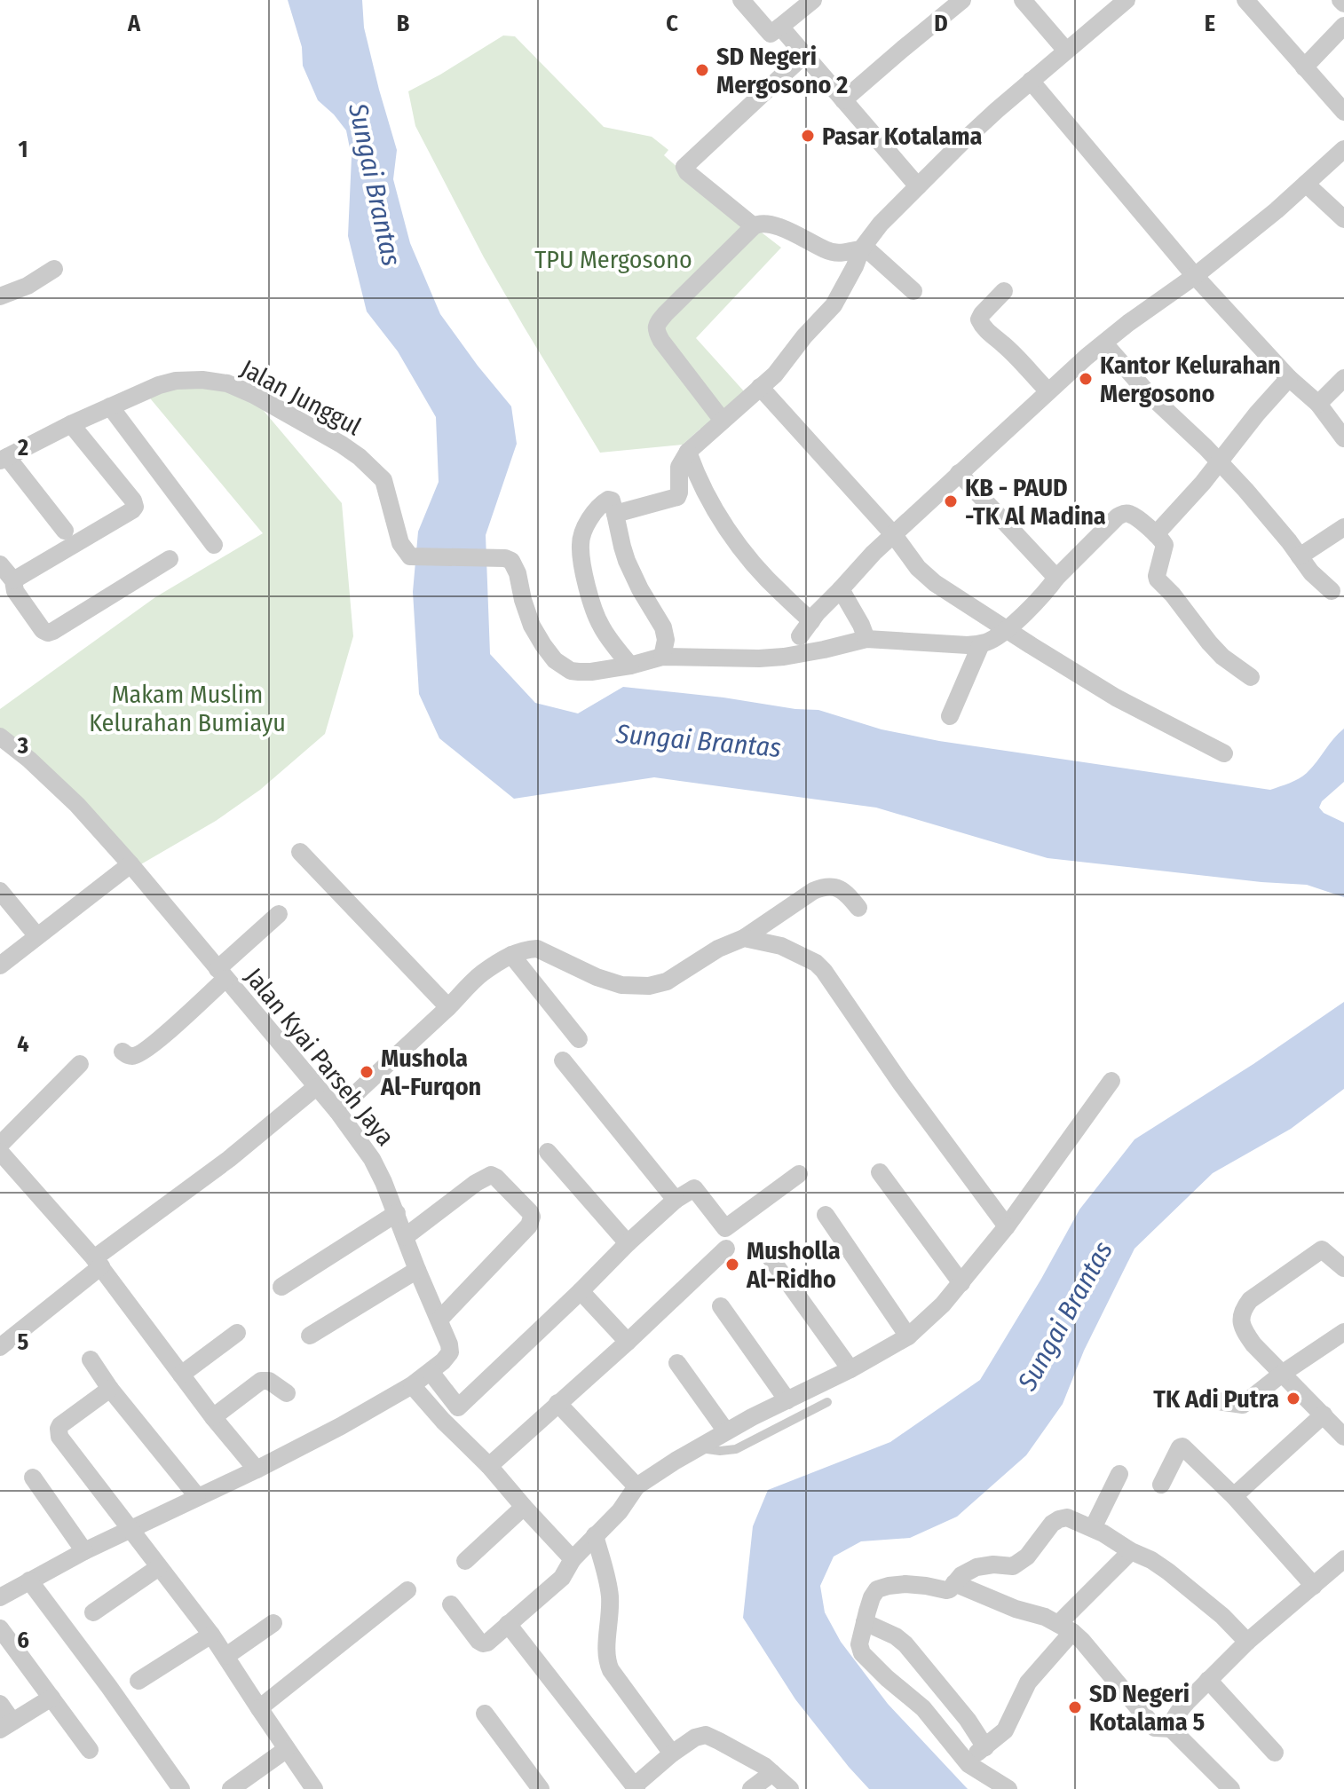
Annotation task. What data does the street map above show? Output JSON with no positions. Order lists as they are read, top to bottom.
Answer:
{
  "streets": {
    "street": ["Jalan Junggul", "Jalan Kyai Parseh Jaya"]
  },
  "water": ["Sungai Brantas"],
  "parks": ["TPU Mergosono", "Makam Muslim Kelurahan Bumiayu"],
  "places": [
    "SD Negeri Mergosono 2",
    "Pasar Kotalama",
    "Kantor Kelurahan Mergosono",
    "KB - PAUD -TK Al Madina",
    "Mushola Al-Furqon",
    "Musholla Al-Ridho",
    "TK Adi Putra",
    "SD Negeri Kotalama 5"
  ],
  "grid": {
    "columns": [
      "A",
      "B",
      "C",
      "D",
      "E"
    ],
    "rows": [
      "1",
      "2",
      "3",
      "4",
      "5",
      "6"
    ]
  }
}
